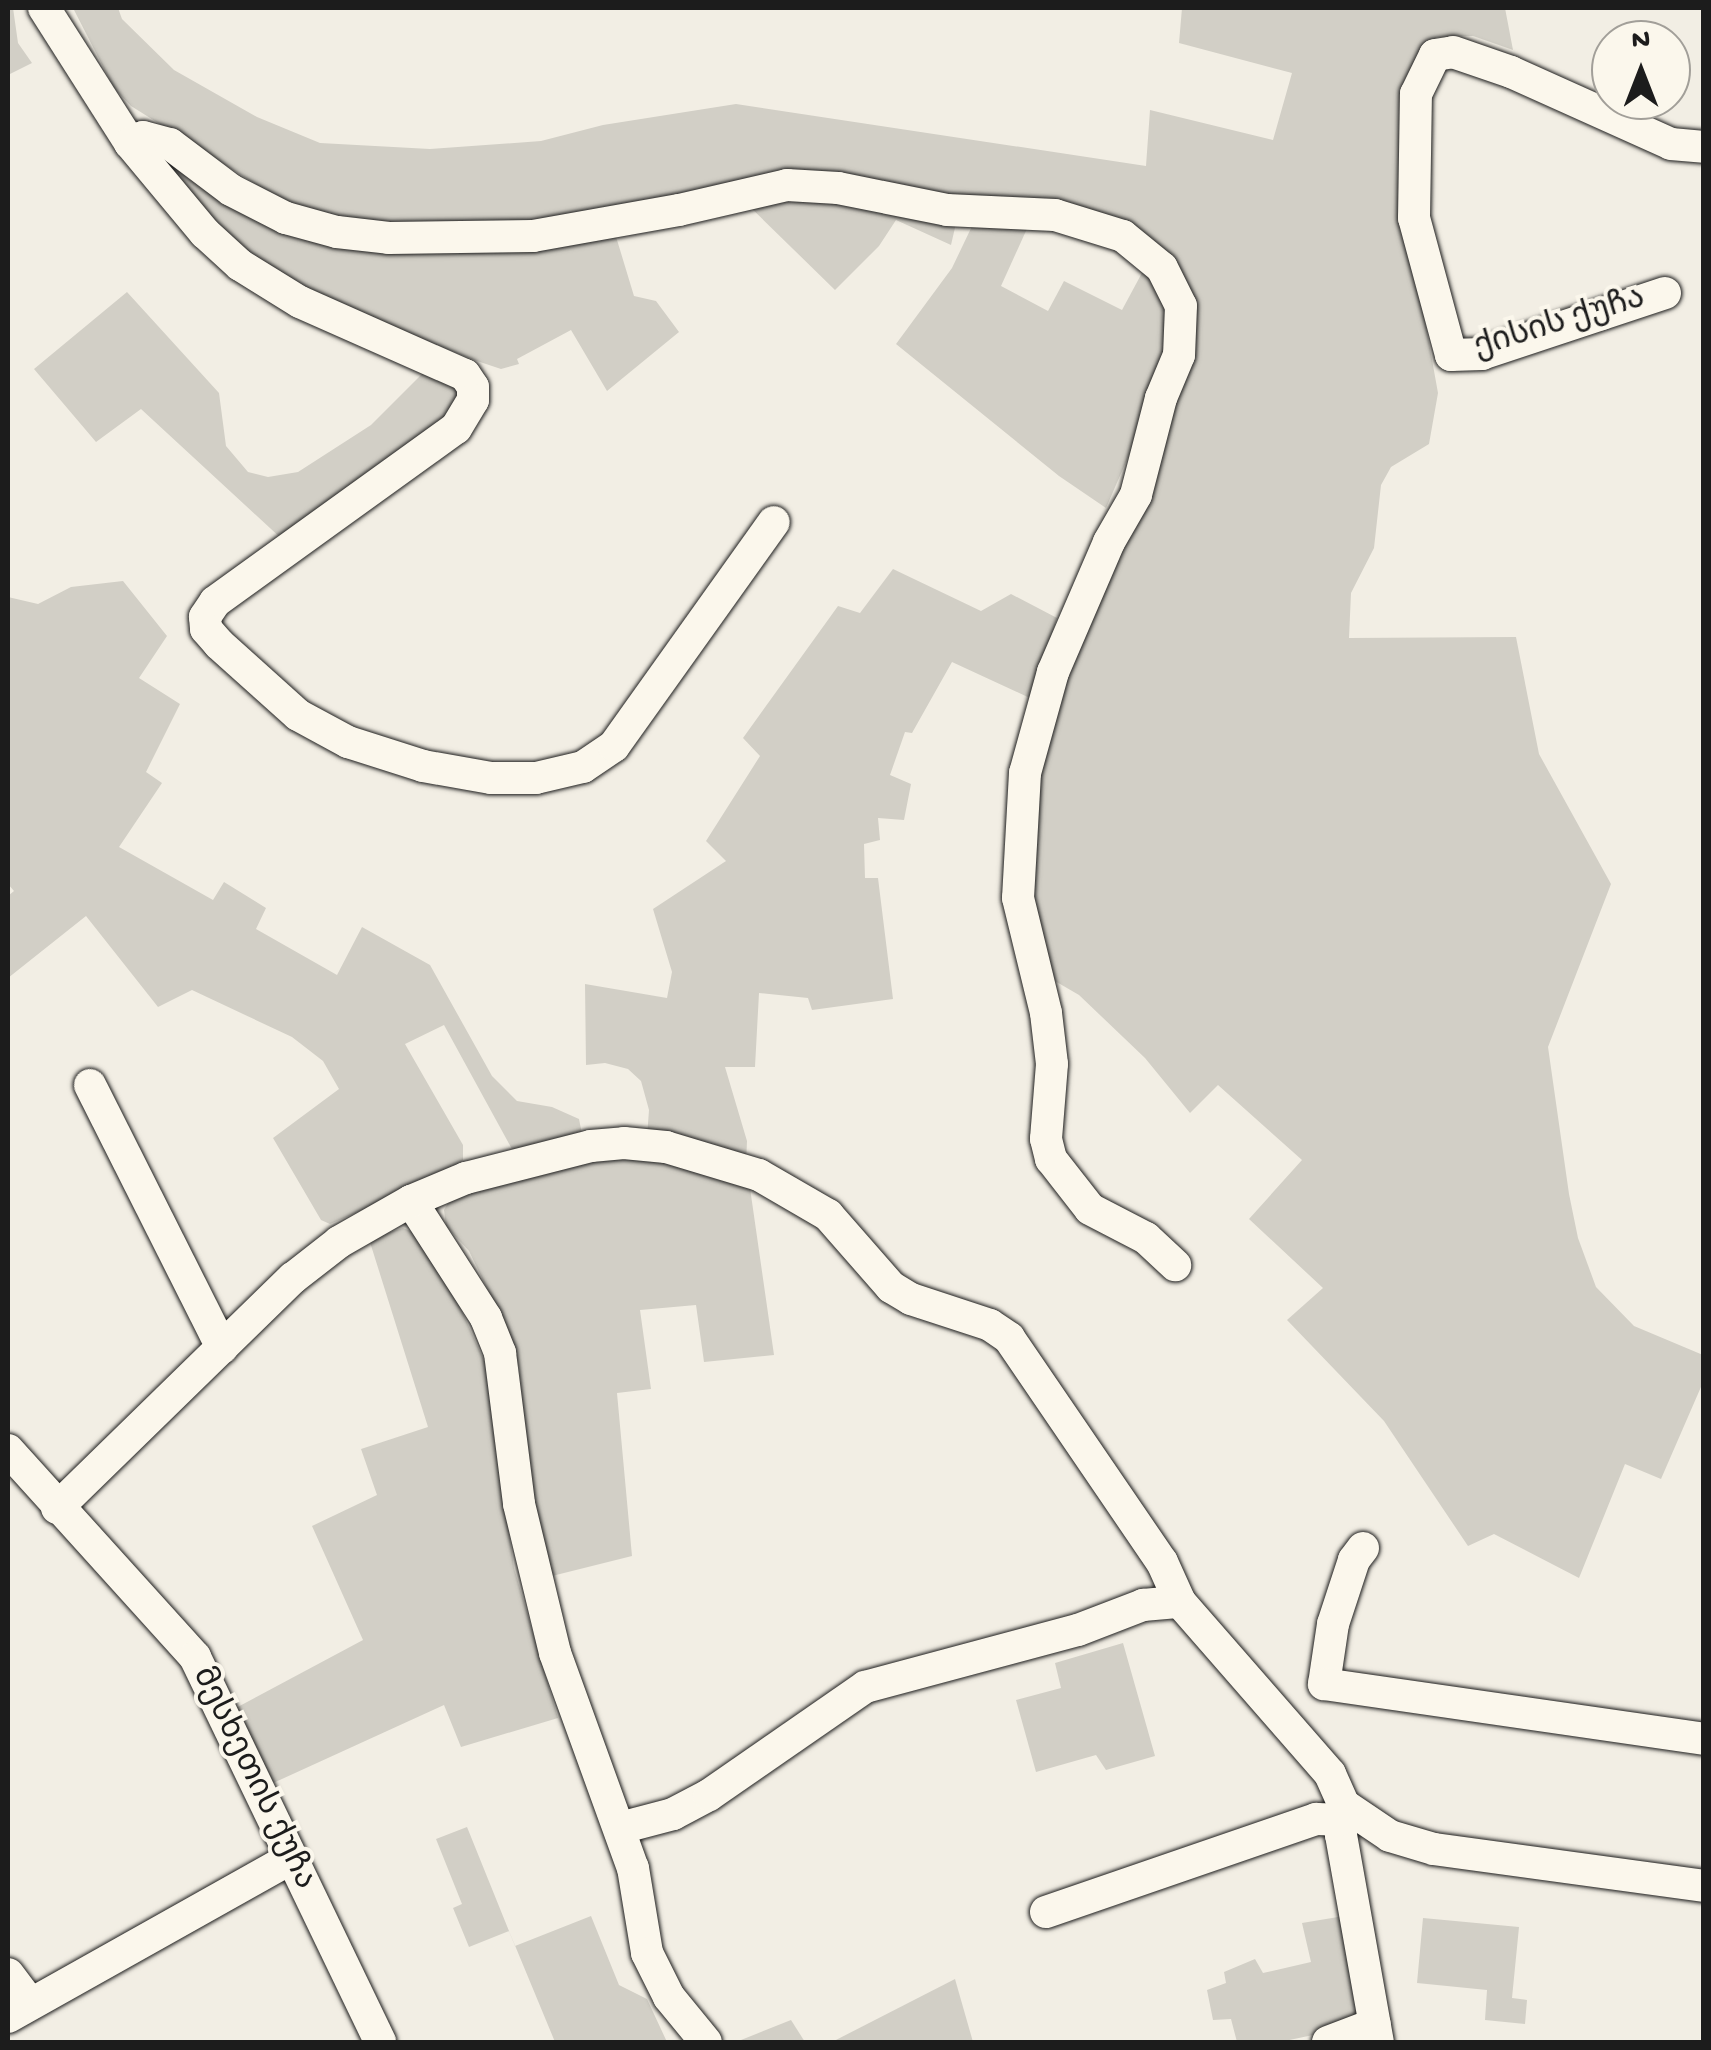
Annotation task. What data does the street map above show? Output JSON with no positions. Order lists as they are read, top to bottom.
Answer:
{
  "streets": {
    "street": ["ქისის ქუჩა", "მესხეთის ქუჩა"]
  },
  "north": "top"
}
